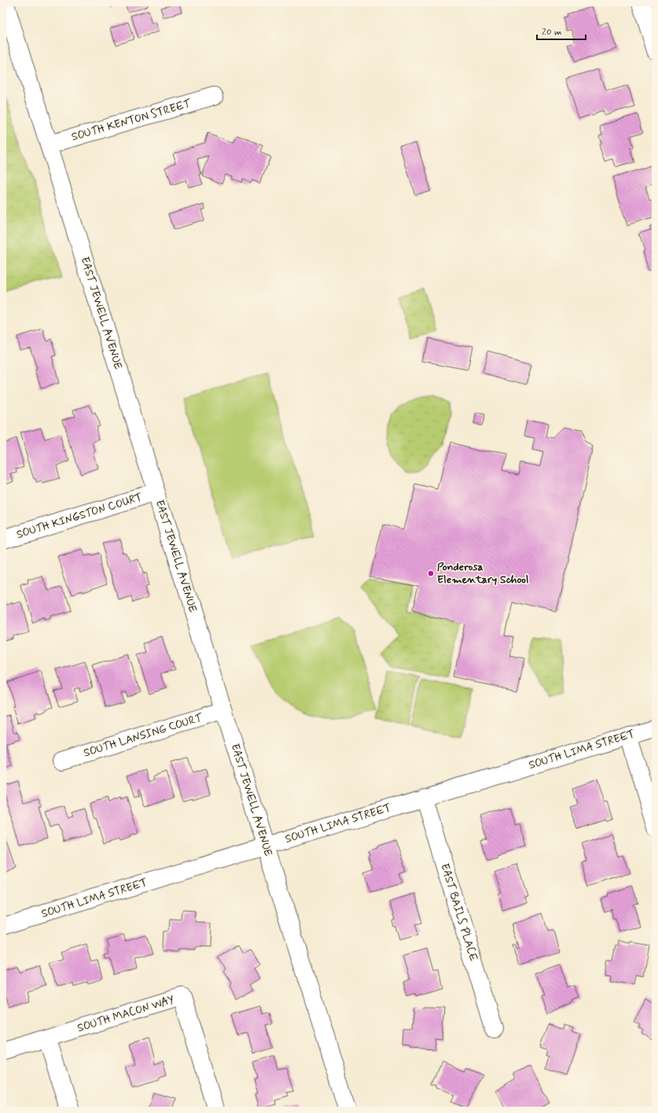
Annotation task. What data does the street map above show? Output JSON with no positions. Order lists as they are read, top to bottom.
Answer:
{
  "streets": {
    "street": [
      "SOUTH KENTON STREET",
      "EAST JEWELL AVENUE",
      "SOUTH KINGSTON COURT",
      "SOUTH LANSING COURT",
      "SOUTH LIMA STREET",
      "EAST BAILS PLACE",
      "SOUTH MACON WAY"
    ]
  },
  "crossings": [
    ["SOUTH KENTON STREET", "EAST JEWELL AVENUE"],
    ["EAST JEWELL AVENUE", "SOUTH KINGSTON COURT"],
    ["EAST JEWELL AVENUE", "SOUTH LANSING COURT"],
    ["EAST JEWELL AVENUE", "SOUTH LIMA STREET"],
    ["SOUTH LIMA STREET", "EAST BAILS PLACE"]
  ],
  "places": ["Ponderosa Elementary School"],
  "scale_bar": "20 m"
}
